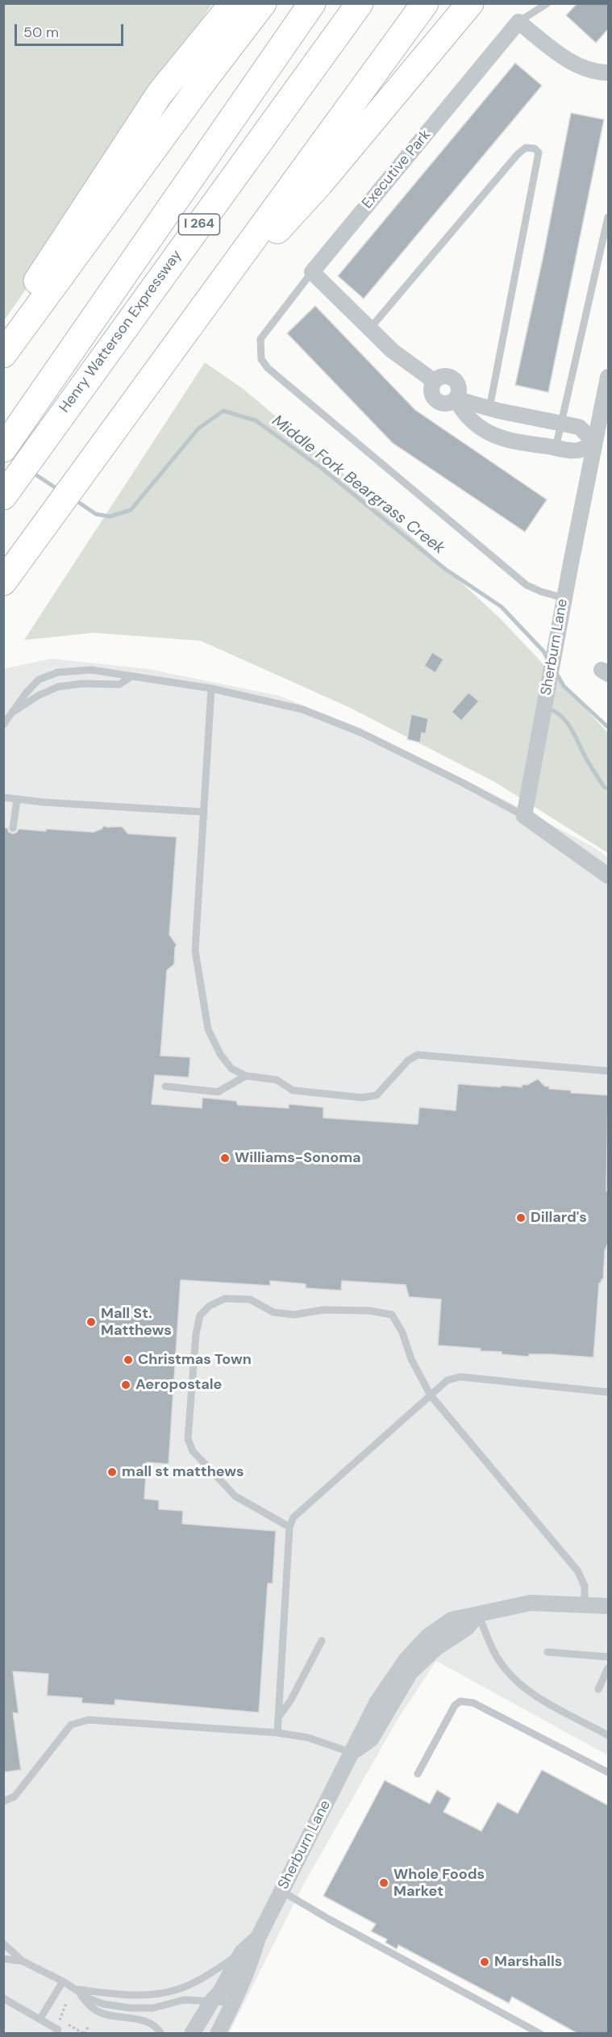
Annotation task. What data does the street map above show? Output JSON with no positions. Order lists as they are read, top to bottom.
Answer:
{
  "streets": {
    "highway": ["I 264", "Henry Watterson Expressway"],
    "street": ["Executive Park", "Sherburn Lane"]
  },
  "water": ["Middle Fork Beargrass Creek"],
  "places": [
    "Williams-Sonoma",
    "Dillard's",
    "Mall St. Matthews",
    "Christmas Town",
    "Aeropostale",
    "mall st matthews",
    "Whole Foods Market",
    "Marshalls"
  ],
  "scale_bar": "50 m"
}
